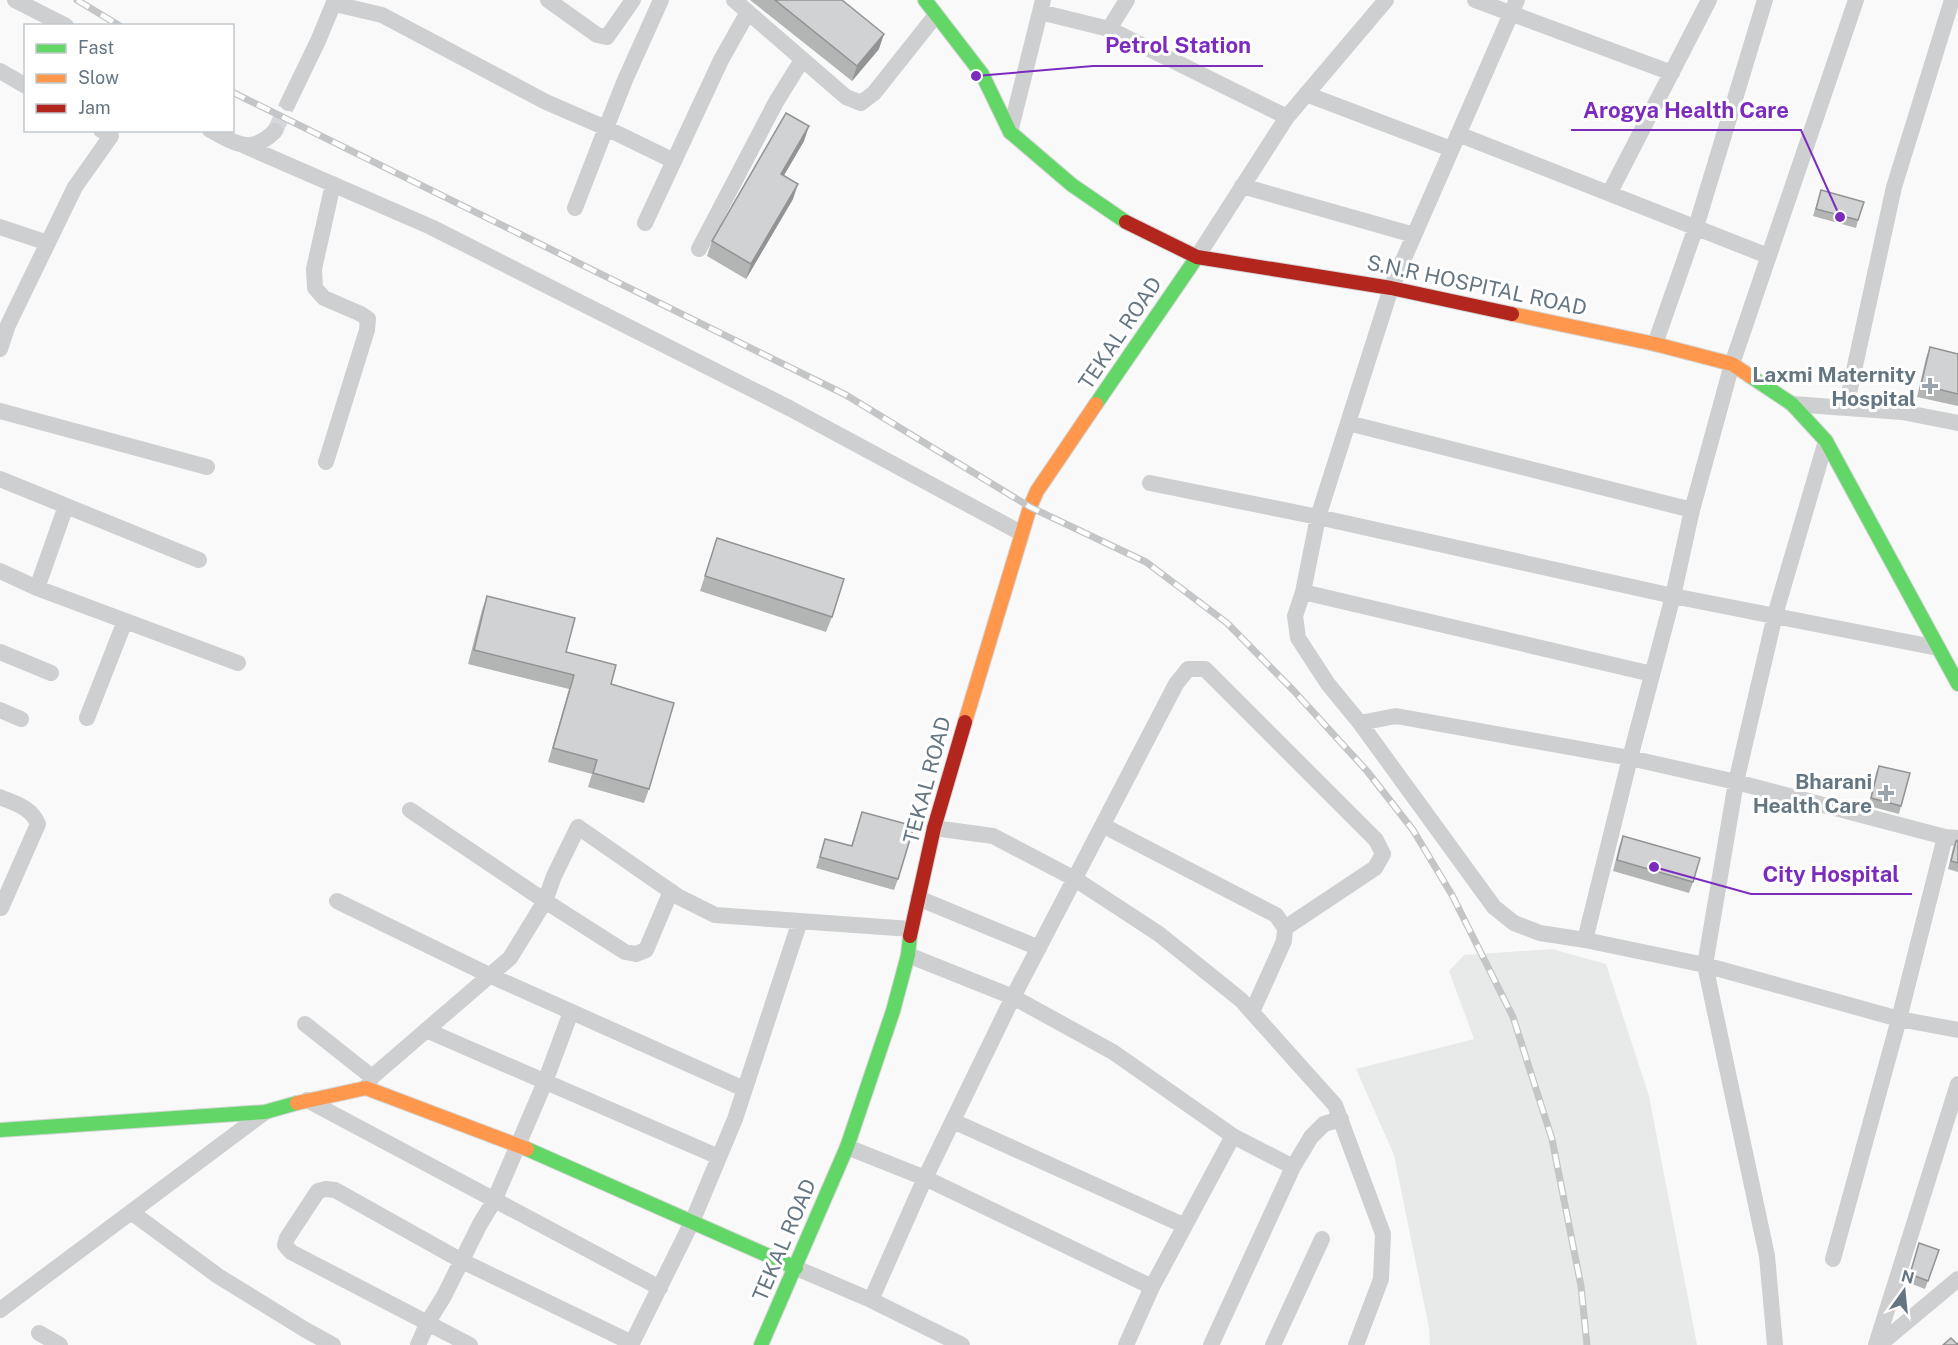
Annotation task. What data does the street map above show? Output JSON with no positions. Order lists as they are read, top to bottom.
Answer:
{
  "streets": {
    "main road": ["S.N.R HOSPITAL ROAD", "TEKAL ROAD"]
  },
  "crossings": [
    ["S.N.R HOSPITAL ROAD", "TEKAL ROAD"]
  ],
  "places": {
    "other": ["Petrol Station", "Arogya Health Care", "City Hospital"],
    "health": ["Laxmi Maternity Hospital", "Bharani Health Care"]
  },
  "legend": ["Fast", "Slow", "Jam"],
  "north": "top"
}
